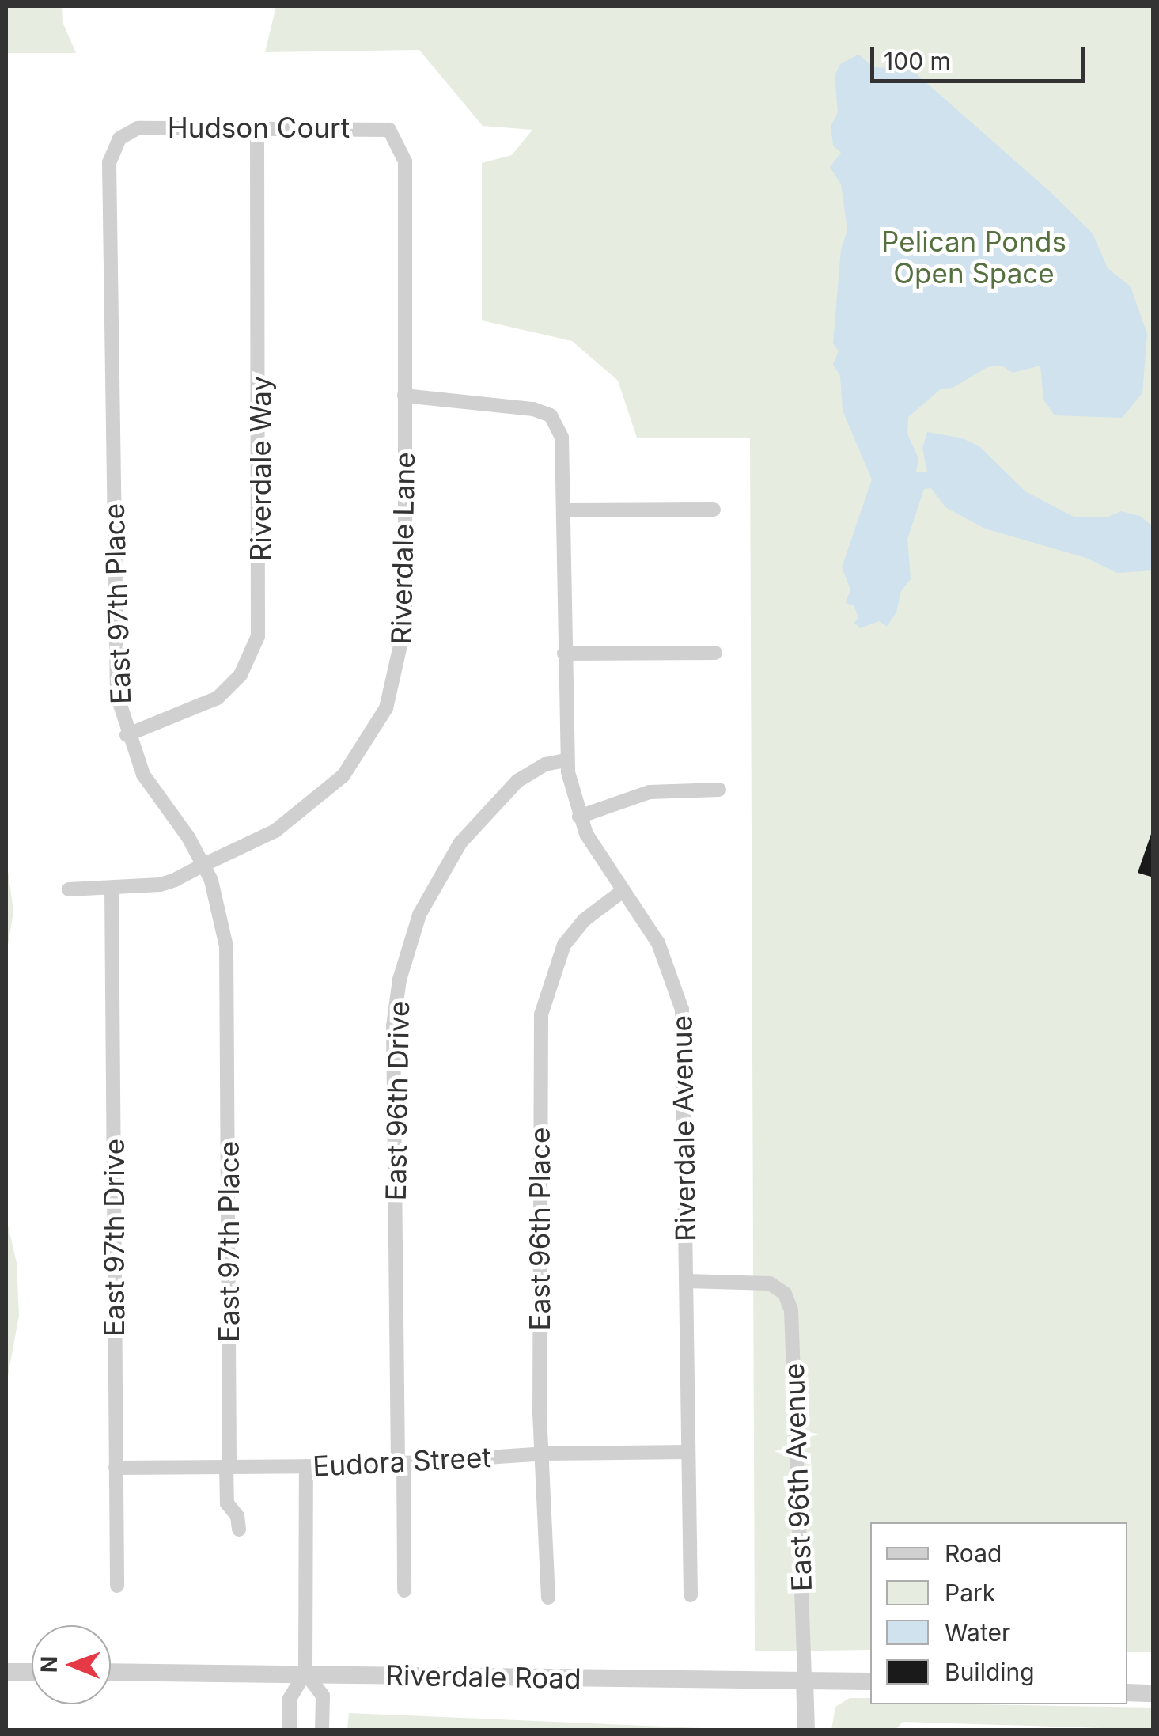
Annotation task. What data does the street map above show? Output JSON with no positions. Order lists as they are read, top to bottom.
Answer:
{
  "streets": {
    "street": [
      "Hudson Court",
      "Riverdale Way",
      "Riverdale Lane",
      "East 97th Place",
      "East 96th Drive",
      "Riverdale Avenue",
      "East 96th Place",
      "East 97th Drive",
      "Eudora Street",
      "East 96th Avenue",
      "Riverdale Road"
    ]
  },
  "crossings": [
    ["Hudson Court", "Riverdale Way"],
    ["Hudson Court", "Riverdale Lane"],
    ["Hudson Court", "East 97th Place"],
    ["Riverdale Way", "East 97th Place"],
    ["Riverdale Lane", "East 97th Place"],
    ["Riverdale Lane", "Riverdale Avenue"],
    ["Riverdale Lane", "East 97th Drive"],
    ["East 97th Place", "Eudora Street"],
    ["East 96th Drive", "Riverdale Avenue"],
    ["East 96th Drive", "Eudora Street"],
    ["Riverdale Avenue", "East 96th Place"],
    ["Riverdale Avenue", "Eudora Street"],
    ["Riverdale Avenue", "East 96th Avenue"],
    ["East 96th Place", "Eudora Street"],
    ["East 97th Drive", "Eudora Street"],
    ["East 96th Avenue", "Riverdale Road"]
  ],
  "parks": ["Pelican Ponds Open Space"],
  "legend": [
    "Road",
    "Park",
    "Water",
    "Building"
  ],
  "scale_bar": "100 m",
  "north": "left"
}
